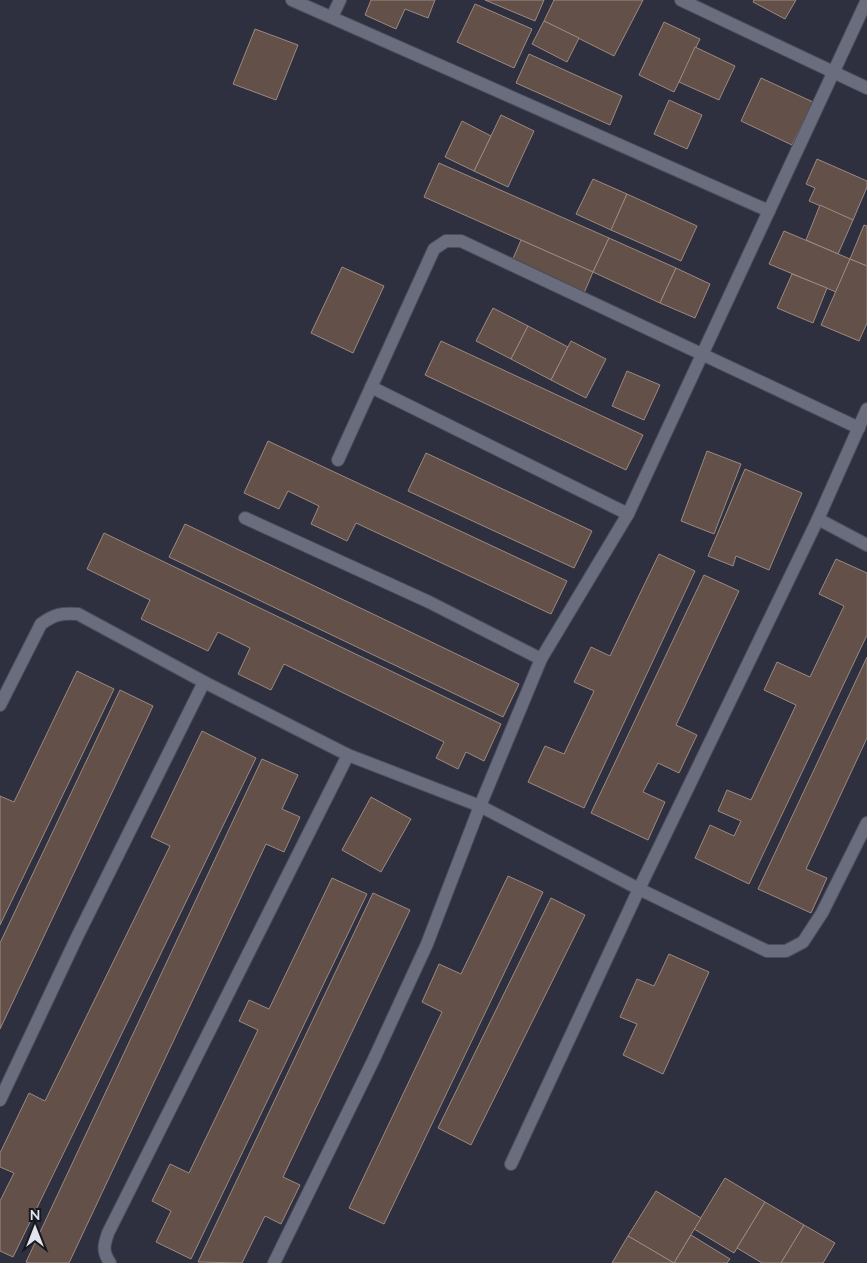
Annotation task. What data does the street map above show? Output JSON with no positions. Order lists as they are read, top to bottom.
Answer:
{
  "north": "top"
}
